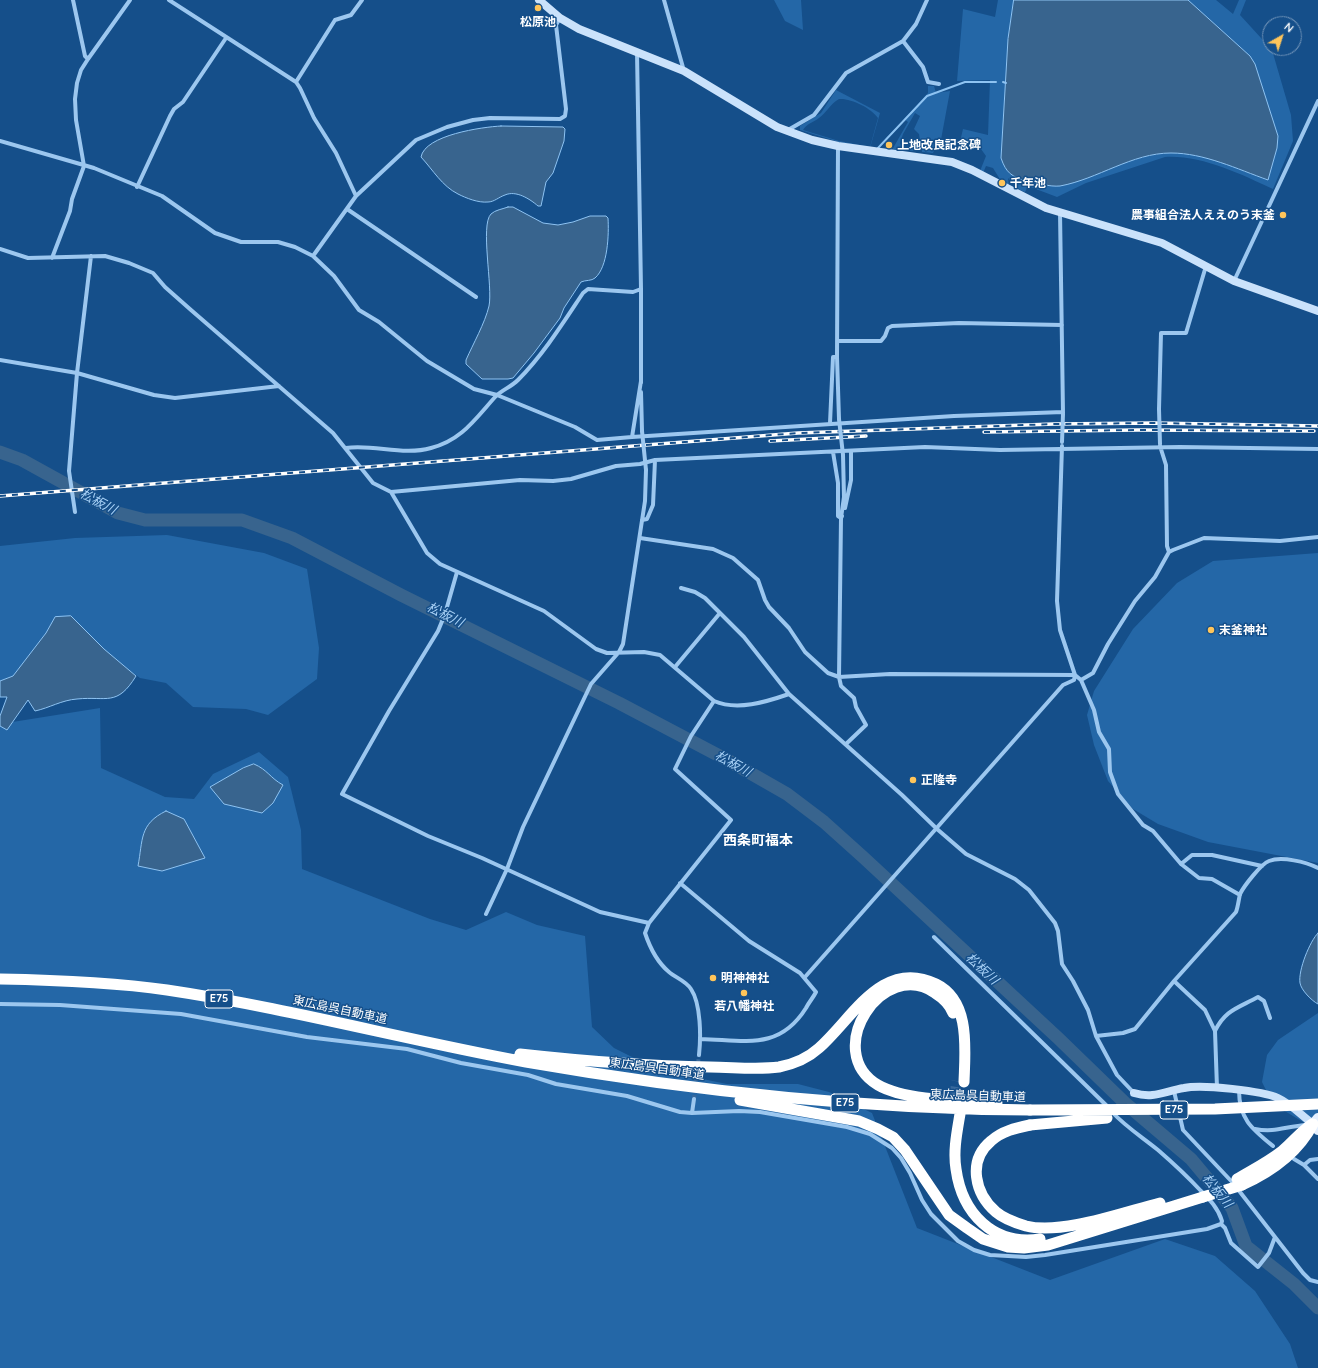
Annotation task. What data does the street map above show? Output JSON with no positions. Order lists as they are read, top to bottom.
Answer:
{
  "streets": {
    "highway": ["E75", "東広島呉自動車道"]
  },
  "districts": ["西条町福本"],
  "water": ["松板川"],
  "places": [
    "松原池",
    "上地改良記念碑",
    "千年池",
    "農事組合法人ええのう末釜",
    "末釜神社",
    "正隆寺",
    "明神神社",
    "若八幡神社"
  ],
  "north": "top right"
}
